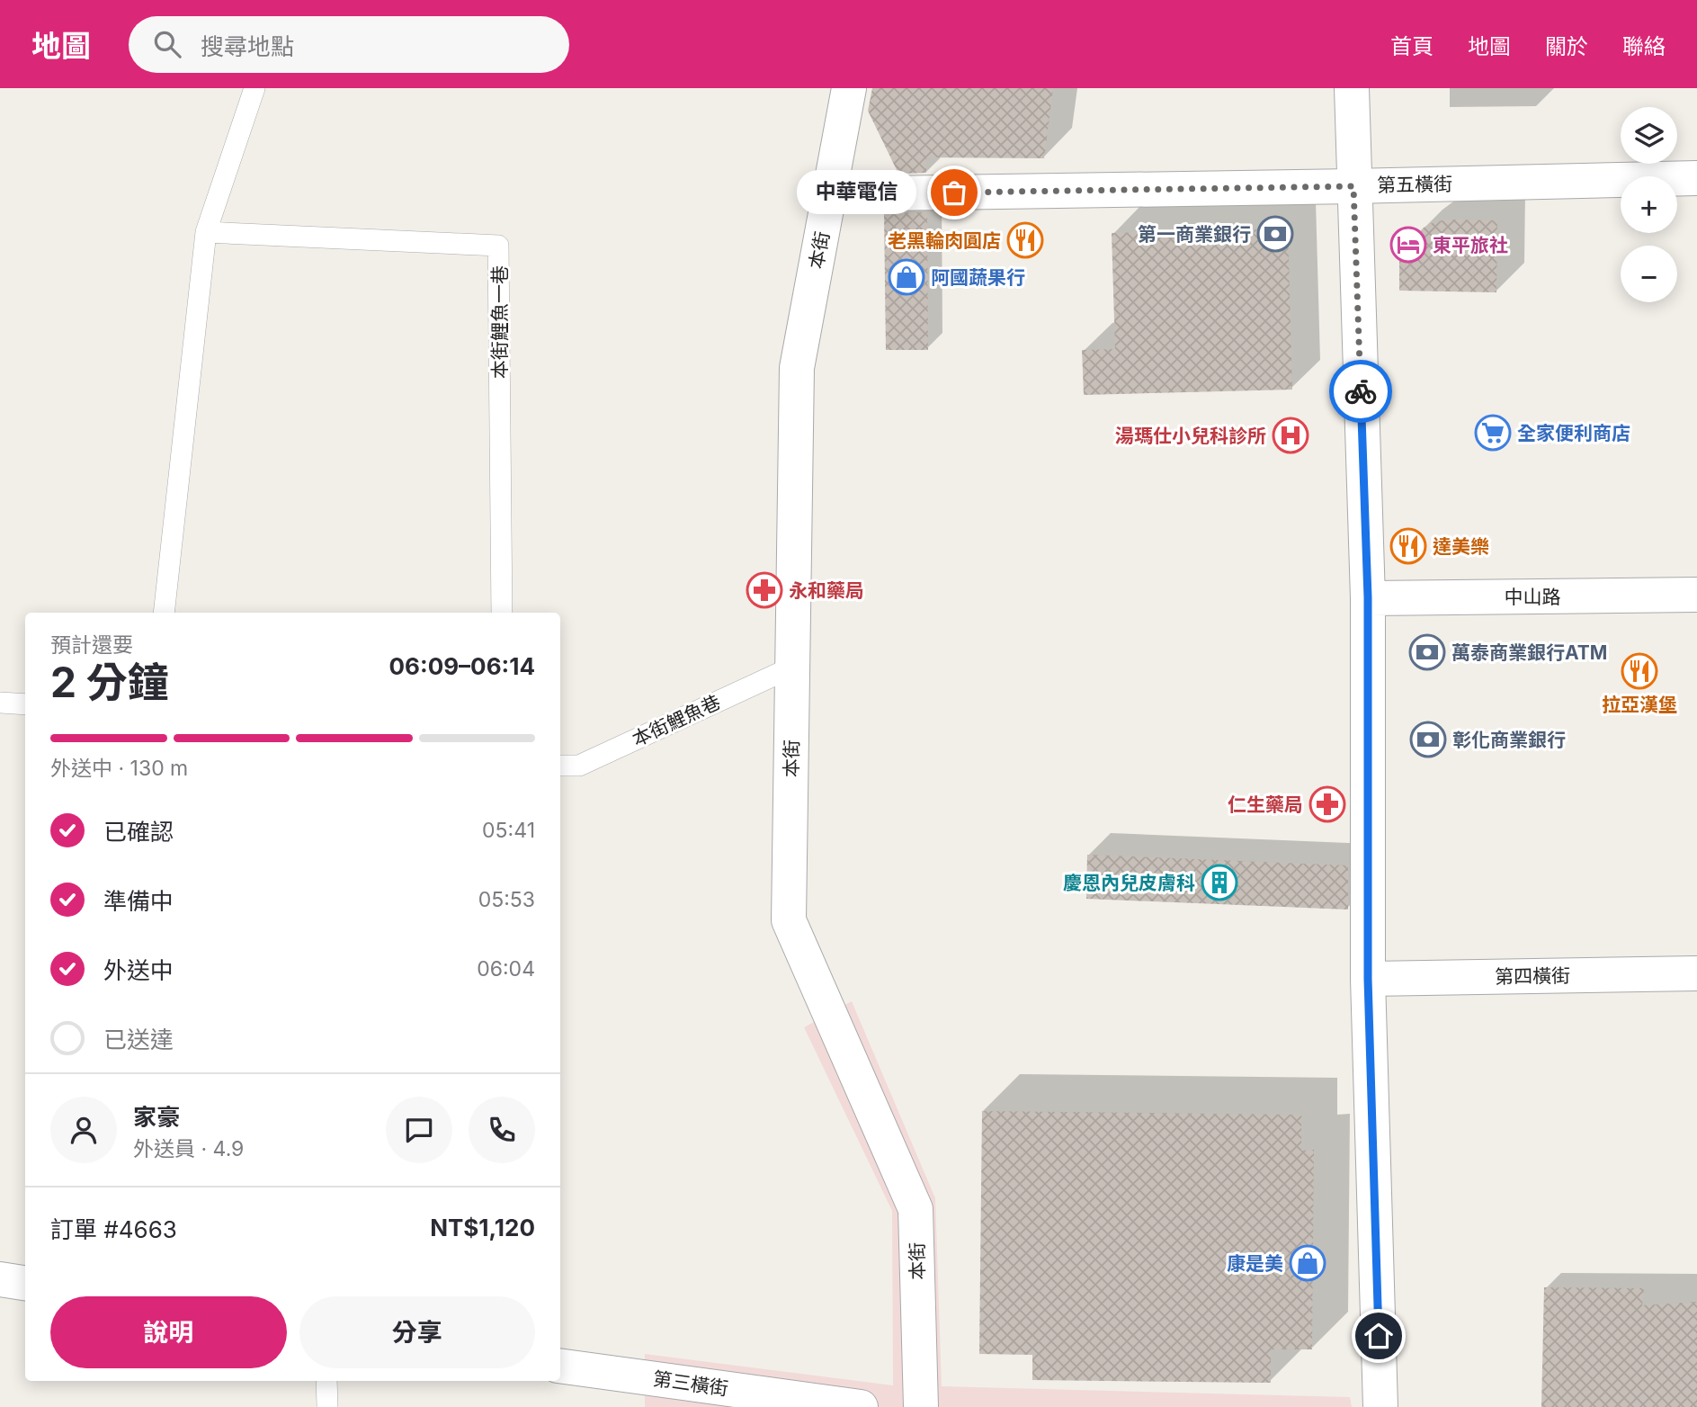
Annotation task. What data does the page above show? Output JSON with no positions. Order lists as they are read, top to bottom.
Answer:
{
  "streets": {
    "street": [
      "第五橫街",
      "本街",
      "中山路",
      "第四橫街",
      "第三橫街"
    ],
    "lane": ["本街鯉魚一巷", "本街鯉魚巷"]
  },
  "crossings": [
    ["第五橫街", "本街"],
    ["本街", "本街鯉魚巷"]
  ],
  "places": {
    "other": ["中華電信"],
    "bank": ["第一商業銀行", "萬泰商業銀行ATM", "彰化商業銀行"],
    "restaurant": ["老黑輪肉圓店", "達美樂", "拉亞漢堡"],
    "hotel": ["東平旅社"],
    "shop": ["阿國蔬果行", "康是美"],
    "supermarket": ["全家便利商店"],
    "hospital": ["湯瑪仕小兒科診所"],
    "pharmacy": ["永和藥局", "仁生藥局"],
    "building": ["慶恩內兒皮膚科"]
  },
  "page": {
    "header": "地圖",
    "search": "搜尋地點",
    "nav": [
      "首頁",
      "地圖",
      "關於",
      "聯絡"
    ],
    "map_buttons": ["+", "−"],
    "bubble": "中華電信",
    "heading": ["2 分鐘", "預計還要", "06:09–06:14"],
    "panel": [
      "家豪",
      "外送員 · 4.9",
      "訂單 #4663",
      "NT$1,120"
    ],
    "bar": "外送中 · 130 m",
    "list": [
      ["已確認", "05:41"],
      ["準備中", "05:53"],
      ["外送中", "06:04"],
      "已送達"
    ],
    "buttons": ["說明", "分享"]
  }
}
